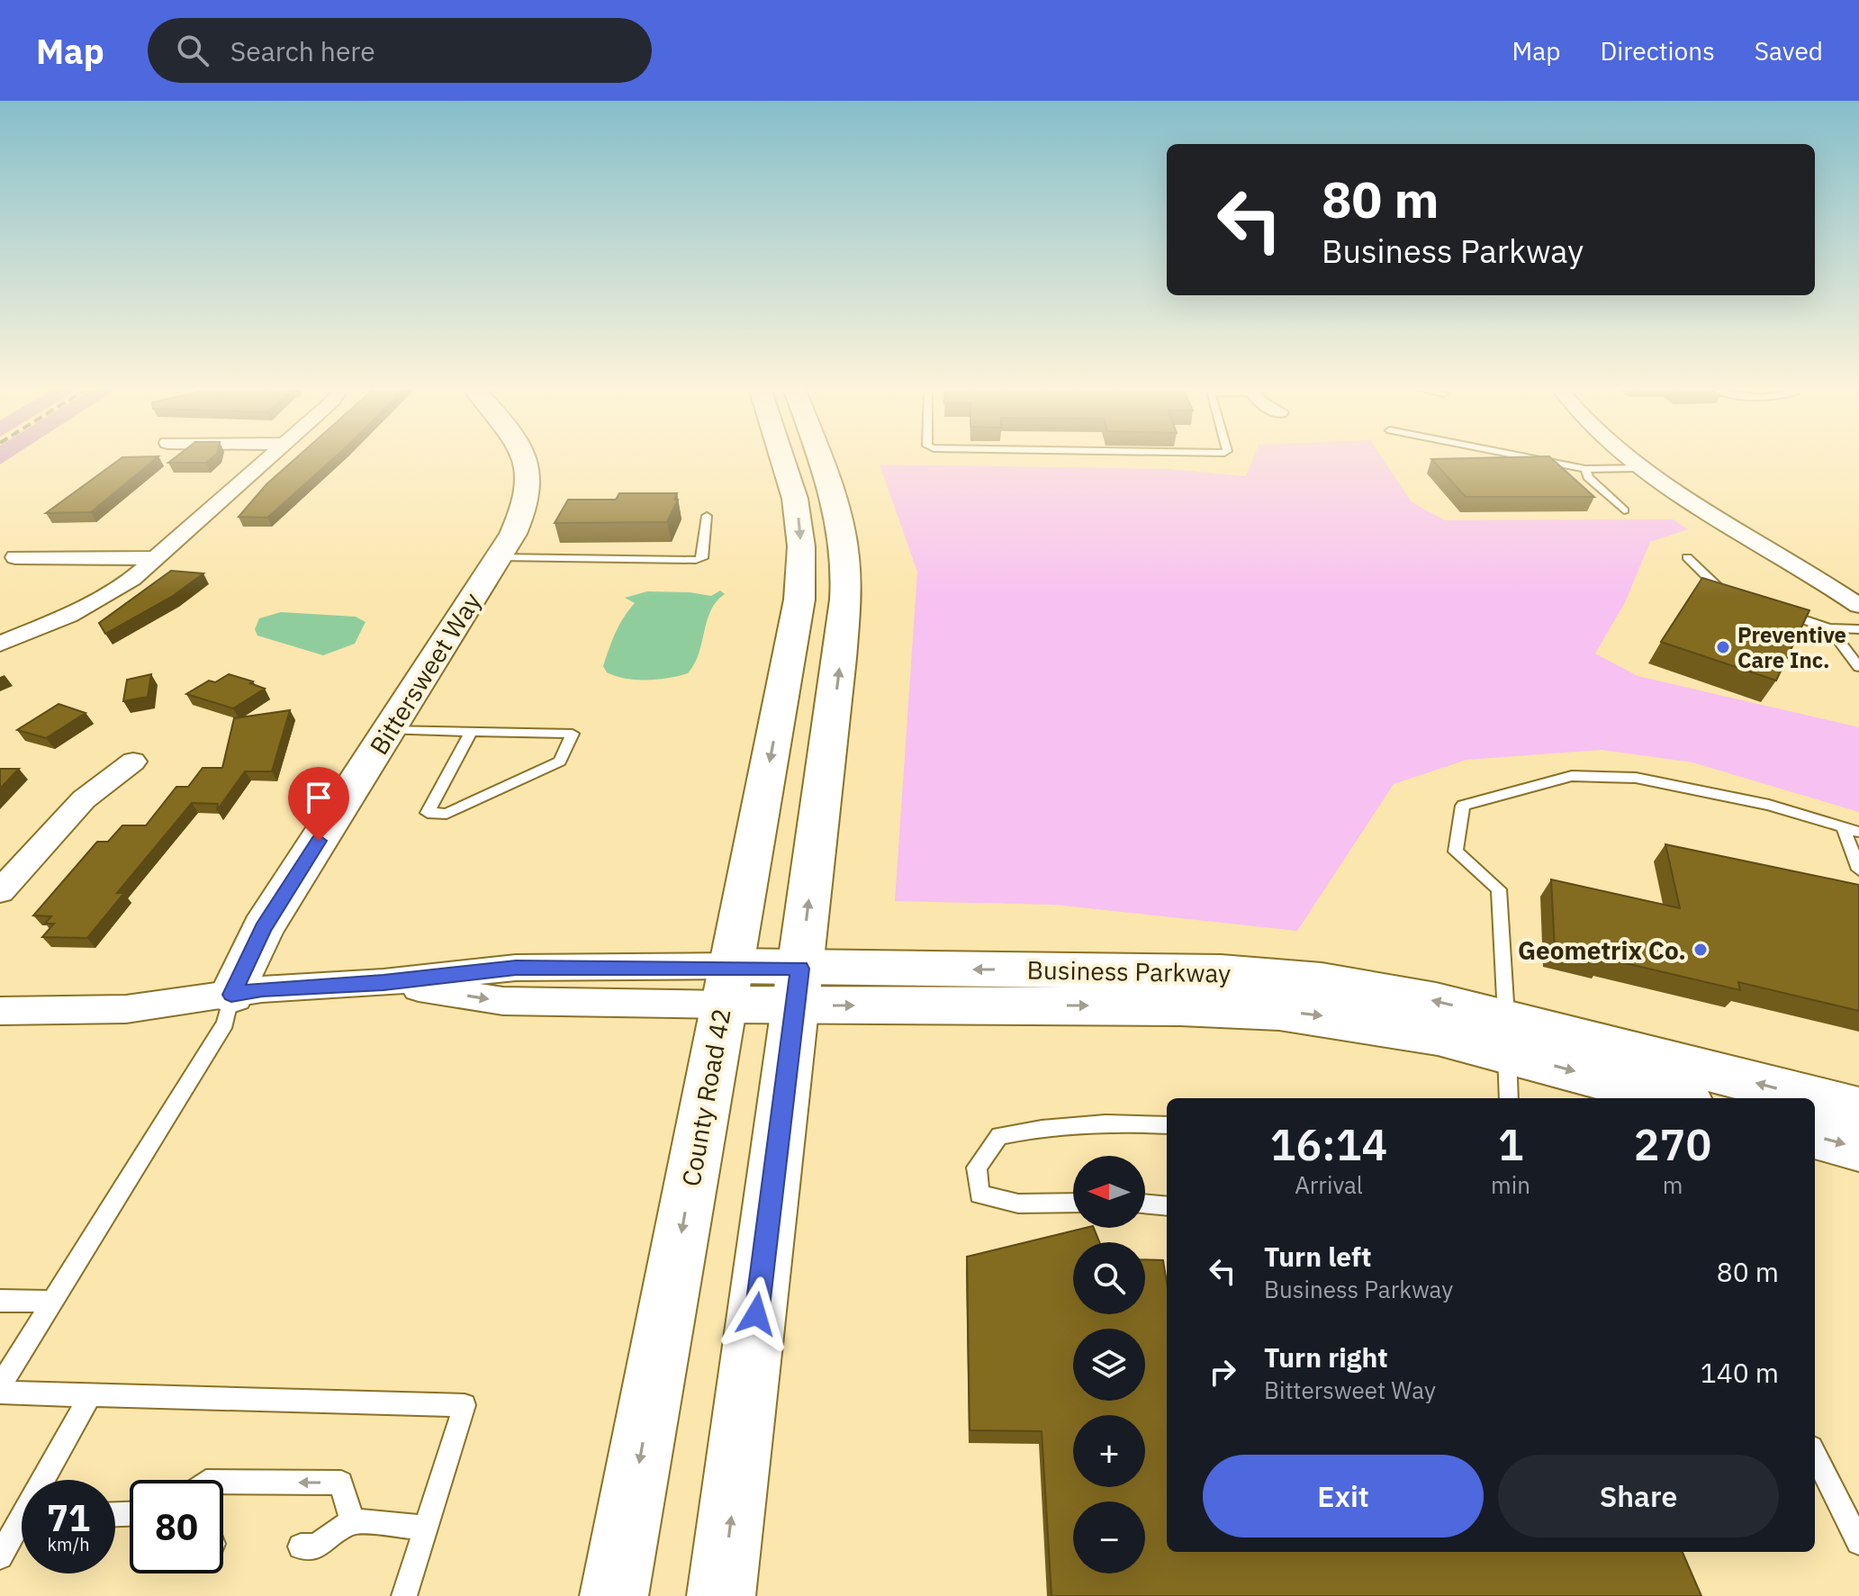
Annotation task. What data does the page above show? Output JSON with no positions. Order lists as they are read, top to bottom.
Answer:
{
  "streets": {
    "main road": ["Bittersweet Way", "Business Parkway", "County Road 42"]
  },
  "crossings": [
    ["Bittersweet Way", "Business Parkway"],
    ["Business Parkway", "County Road 42"]
  ],
  "places": ["Preventive Care Inc.", "Geometrix Co."],
  "north": "left",
  "page": {
    "header": "Map",
    "search": "Search here",
    "nav": ["Map", "Directions", "Saved"],
    "turn": ["80 m", "Business Parkway"],
    "eta": [
      "16:14",
      "Arrival",
      "1",
      "min",
      "270",
      "m"
    ],
    "map_buttons": ["+", "−"],
    "list": [
      {
        "name": "Turn left",
        "note": "Business Parkway",
        "value": "80 m"
      },
      {
        "name": "Turn right",
        "note": "Bittersweet Way",
        "value": "140 m"
      }
    ],
    "buttons": ["Exit", "Share"],
    "speed": "71 km/h",
    "limit": "80"
  }
}
